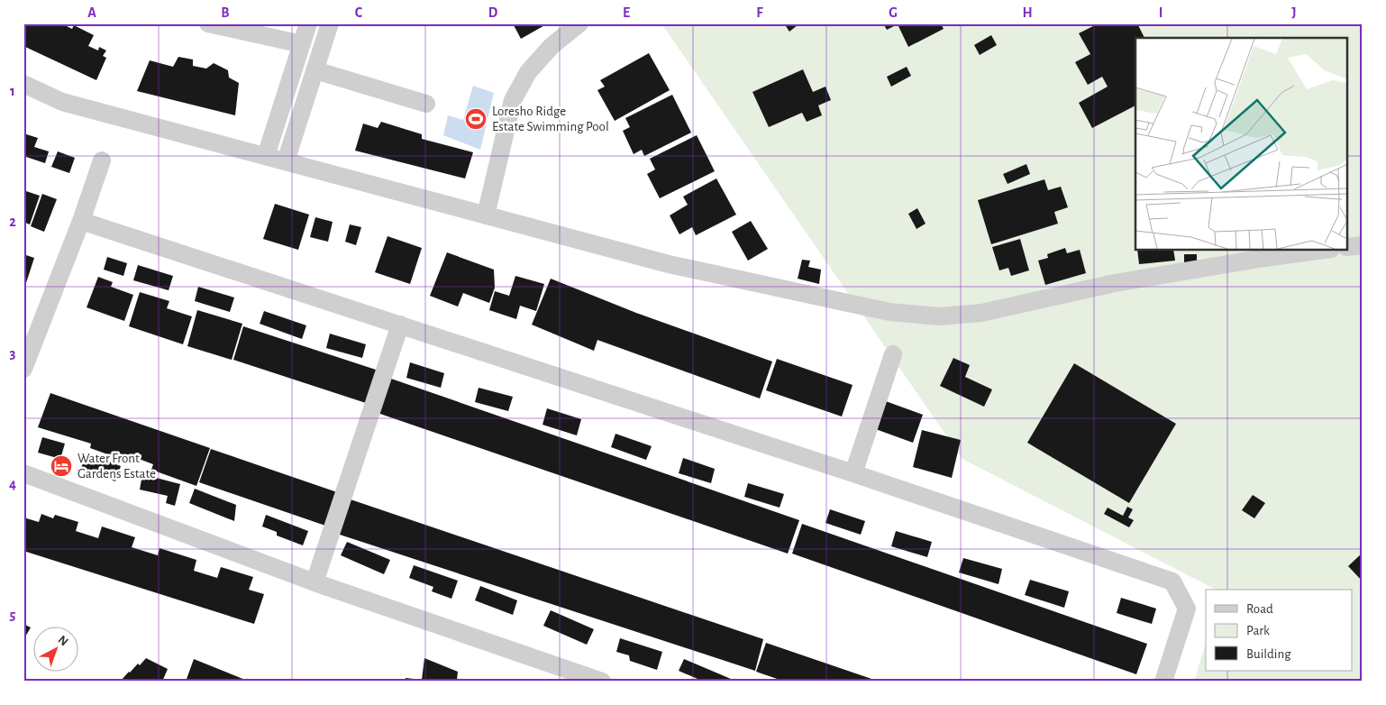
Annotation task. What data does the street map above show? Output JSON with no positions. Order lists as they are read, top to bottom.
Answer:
{
  "places": {
    "sports": ["Loresho Ridge Estate Swimming Pool"],
    "hotel": ["Water Front Gardens Estate"]
  },
  "legend": ["Road", "Park", "Building"],
  "north": "top right",
  "grid": {
    "columns": [
      "A",
      "B",
      "C",
      "D",
      "E",
      "F",
      "G",
      "H",
      "I",
      "J"
    ],
    "rows": [
      "1",
      "2",
      "3",
      "4",
      "5"
    ]
  }
}
